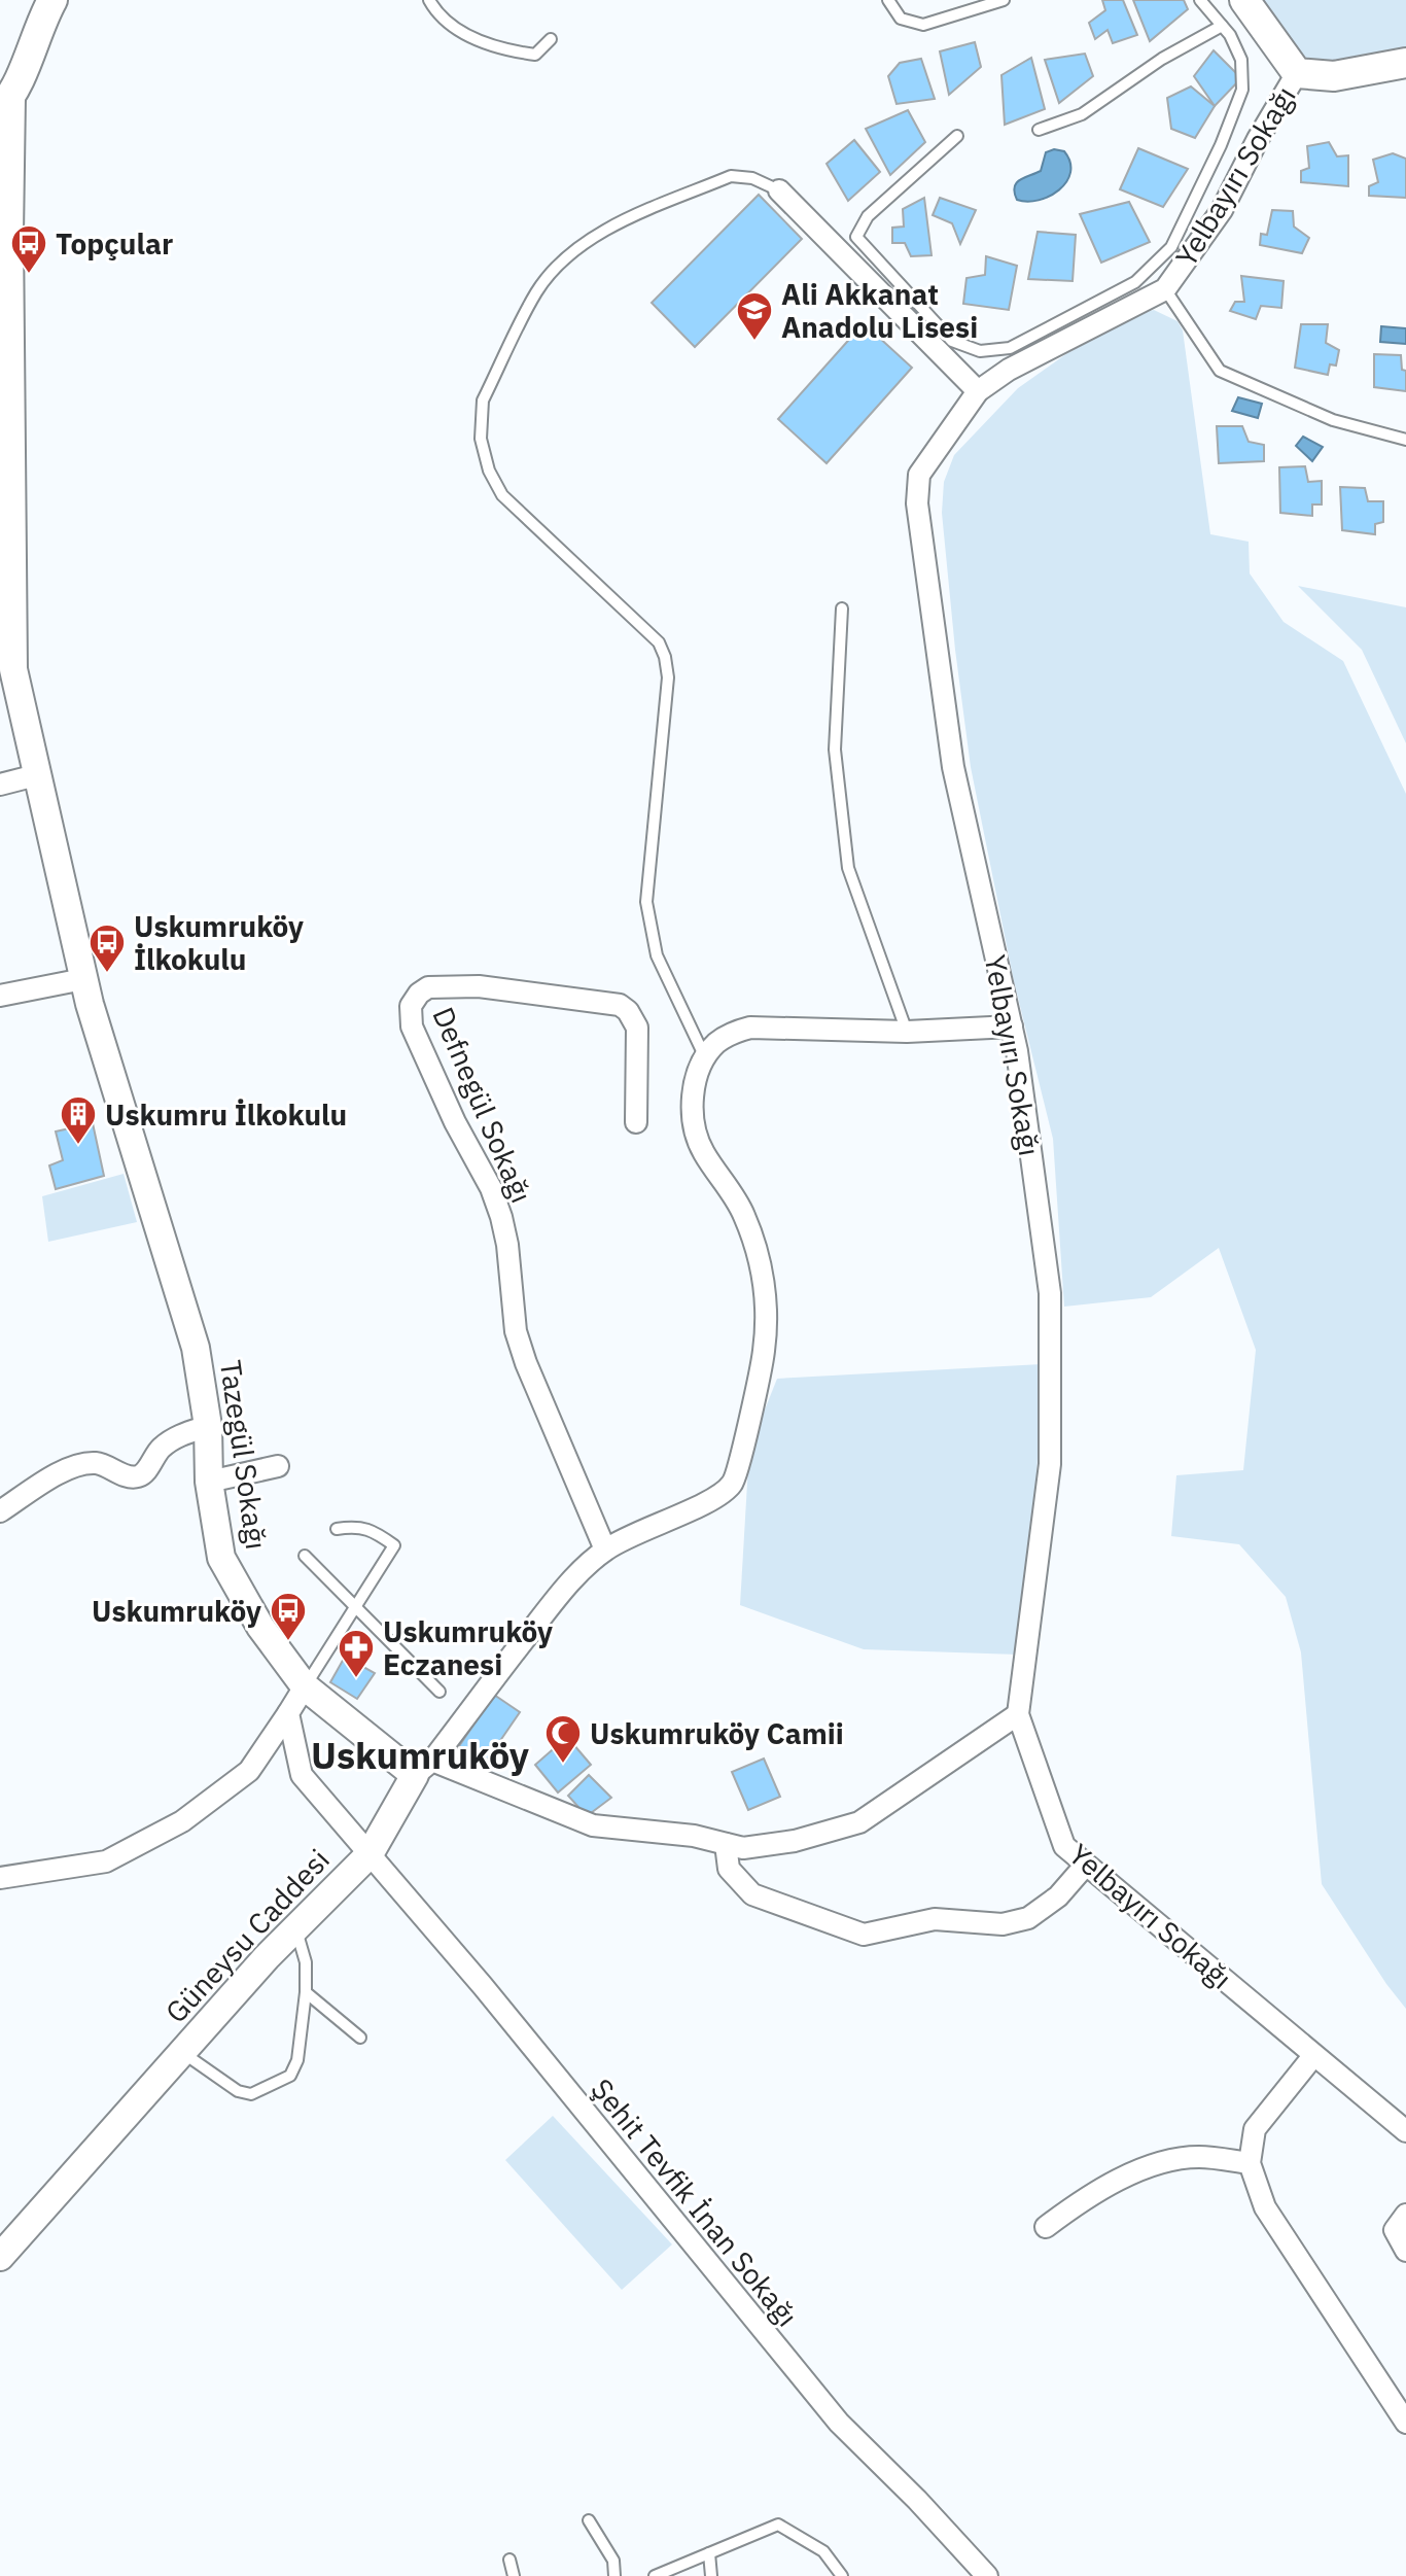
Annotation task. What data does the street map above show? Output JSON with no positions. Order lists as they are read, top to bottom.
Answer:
{
  "streets": {
    "main road": ["Yelbayırı Sokağı"],
    "street": [
      "Defnegül Sokağı",
      "Tazegül Sokağı",
      "Güneysu Caddesi",
      "Şehit Tevfik İnan Sokağı"
    ]
  },
  "crossings": [
    ["Yelbayırı Sokağı", "Tazegül Sokağı"],
    ["Tazegül Sokağı", "Güneysu Caddesi"],
    ["Güneysu Caddesi", "Şehit Tevfik İnan Sokağı"]
  ],
  "districts": ["Uskumruköy"],
  "places": {
    "bus stop": ["Topçular", "Uskumruköy İlkokulu", "Uskumruköy"],
    "school or university": ["Ali Akkanat Anadolu Lisesi"],
    "building": ["Uskumru İlkokulu"],
    "pharmacy": ["Uskumruköy Eczanesi"],
    "mosque": ["Uskumruköy Camii"]
  }
}
